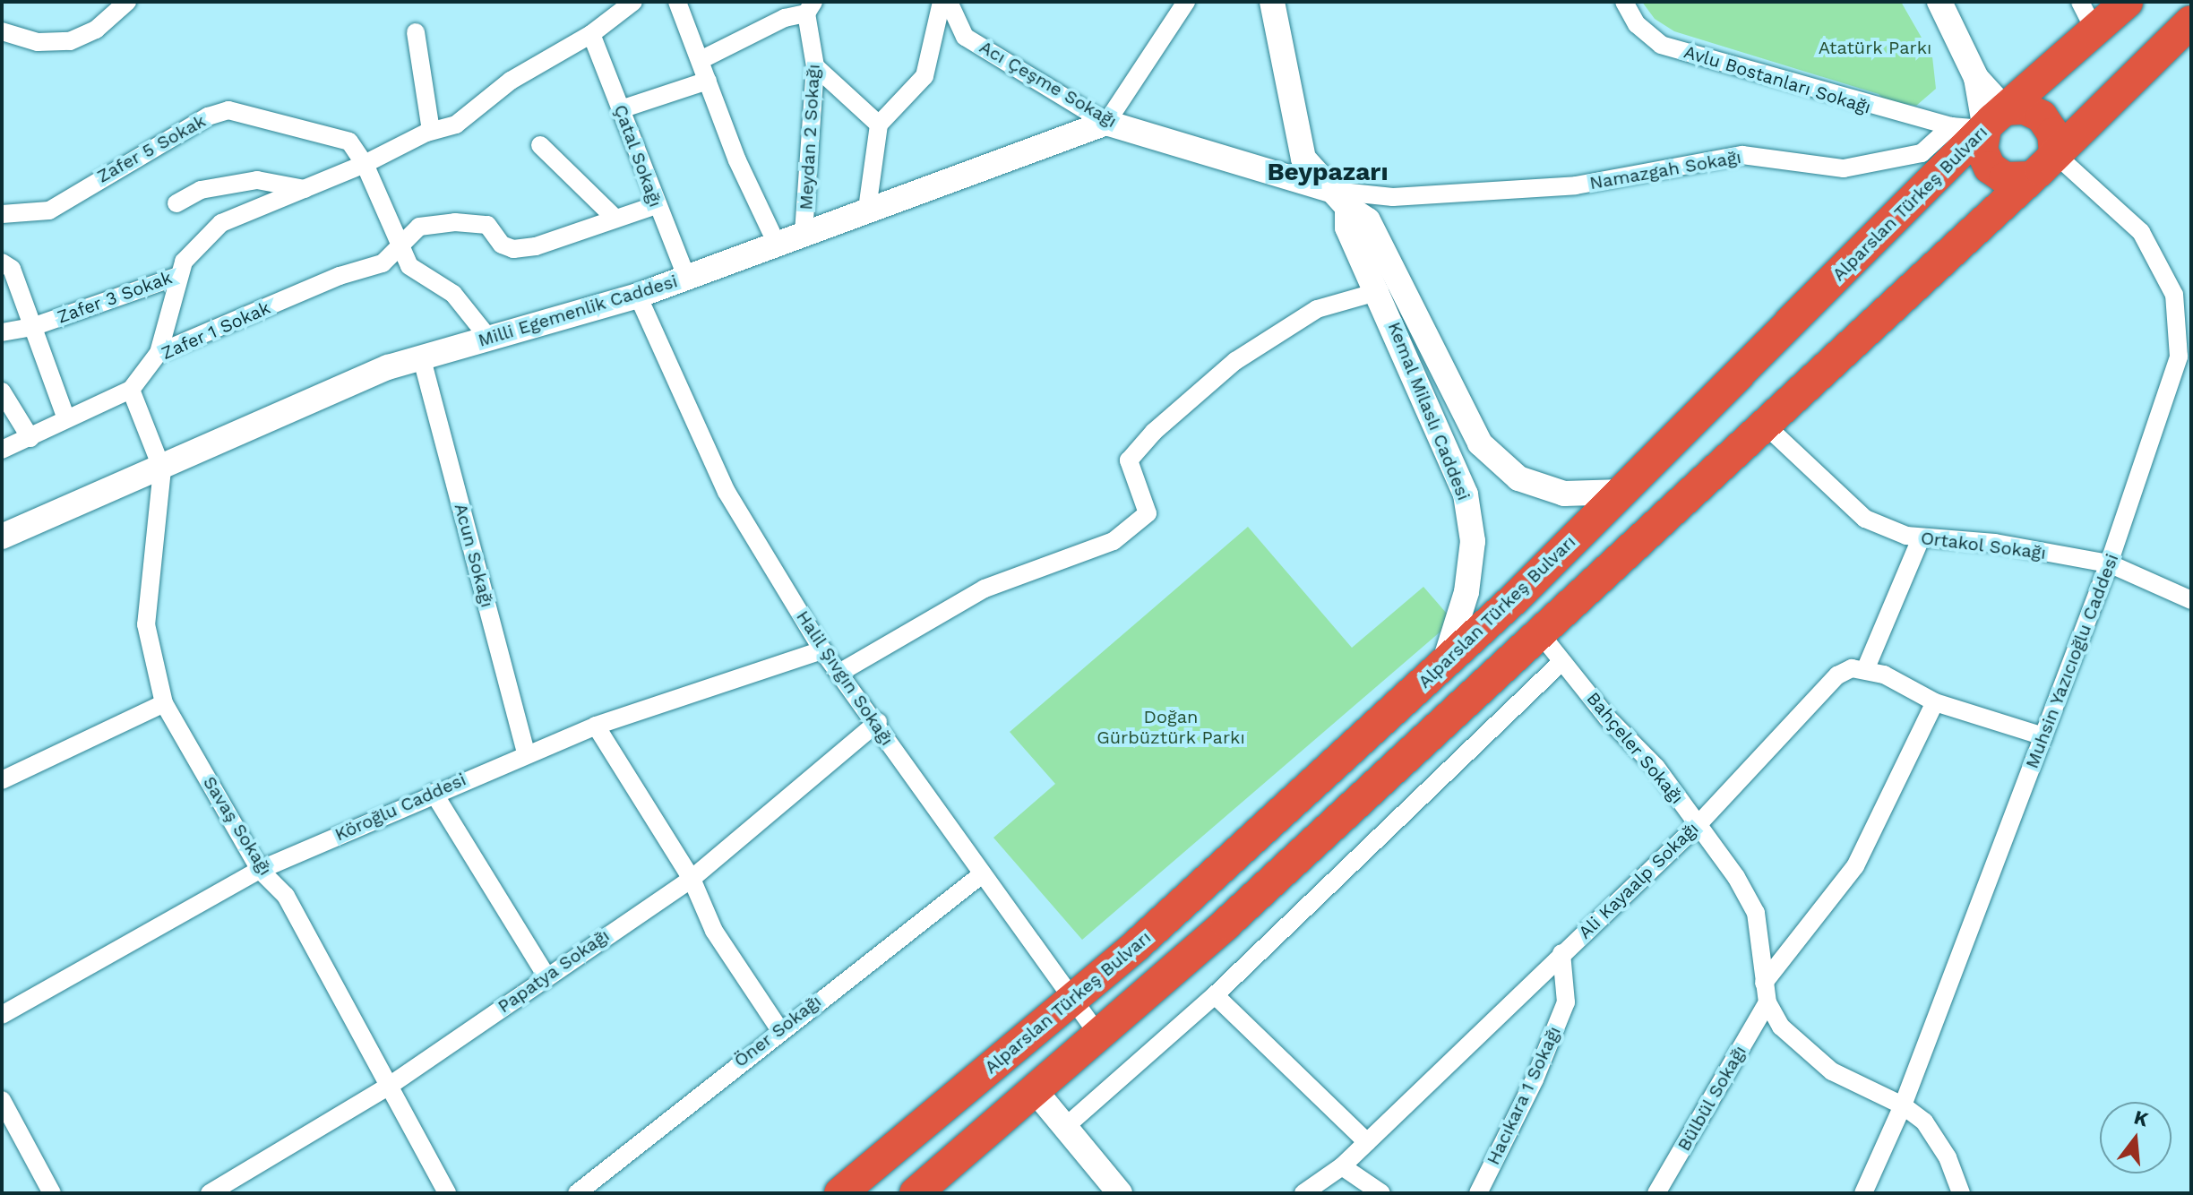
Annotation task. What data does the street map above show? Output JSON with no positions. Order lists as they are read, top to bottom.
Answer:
{
  "streets": {
    "highway": ["Alparslan Türkeş Bulvarı"],
    "street": [
      "Avlu Bostanları Sokağı",
      "Acı Çeşme Sokağı",
      "Meydan 2 Sokağı",
      "Zafer 5 Sokak",
      "Çatal Sokağı",
      "Namazgah Sokağı",
      "Zafer 3 Sokak",
      "Milli Egemenlik Caddesi",
      "Zafer 1 Sokak",
      "Kemal Milaslı Caddesi",
      "Ortakol Sokağı",
      "Acun Sokağı",
      "Muhsin Yazıcıoğlu Caddesi",
      "Halil Şıvgın Sokağı",
      "Bahçeler Sokağı",
      "Köroğlu Caddesi",
      "Savaş Sokağı",
      "Ali Kayaalp Sokağı",
      "Papatya Sokağı",
      "Öner Sokağı",
      "Hacıkara 1 Sokağı",
      "Bülbül Sokağı"
    ]
  },
  "crossings": [
    ["Avlu Bostanları Sokağı", "Namazgah Sokağı"],
    ["Acı Çeşme Sokağı", "Namazgah Sokağı"],
    ["Acı Çeşme Sokağı", "Milli Egemenlik Caddesi"],
    ["Acı Çeşme Sokağı", "Kemal Milaslı Caddesi"],
    ["Meydan 2 Sokağı", "Milli Egemenlik Caddesi"],
    ["Zafer 5 Sokak", "Zafer 3 Sokak"],
    ["Zafer 5 Sokak", "Milli Egemenlik Caddesi"],
    ["Zafer 5 Sokak", "Zafer 1 Sokak"],
    ["Çatal Sokağı", "Milli Egemenlik Caddesi"],
    ["Çatal Sokağı", "Zafer 1 Sokak"],
    ["Namazgah Sokağı", "Kemal Milaslı Caddesi"],
    ["Alparslan Türkeş Bulvarı", "Kemal Milaslı Caddesi"],
    ["Alparslan Türkeş Bulvarı", "Muhsin Yazıcıoğlu Caddesi"],
    ["Alparslan Türkeş Bulvarı", "Halil Şıvgın Sokağı"],
    ["Milli Egemenlik Caddesi", "Acun Sokağı"],
    ["Milli Egemenlik Caddesi", "Halil Şıvgın Sokağı"],
    ["Milli Egemenlik Caddesi", "Savaş Sokağı"],
    ["Ortakol Sokağı", "Muhsin Yazıcıoğlu Caddesi"],
    ["Acun Sokağı", "Köroğlu Caddesi"],
    ["Muhsin Yazıcıoğlu Caddesi", "Bahçeler Sokağı"],
    ["Halil Şıvgın Sokağı", "Köroğlu Caddesi"],
    ["Halil Şıvgın Sokağı", "Papatya Sokağı"],
    ["Halil Şıvgın Sokağı", "Öner Sokağı"],
    ["Bahçeler Sokağı", "Ali Kayaalp Sokağı"],
    ["Bahçeler Sokağı", "Bülbül Sokağı"],
    ["Köroğlu Caddesi", "Savaş Sokağı"],
    ["Savaş Sokağı", "Papatya Sokağı"],
    ["Ali Kayaalp Sokağı", "Hacıkara 1 Sokağı"]
  ],
  "districts": ["Beypazarı"],
  "parks": ["Atatürk Parkı", "Doğan Gürbüztürk Parkı"],
  "north": "top"
}
